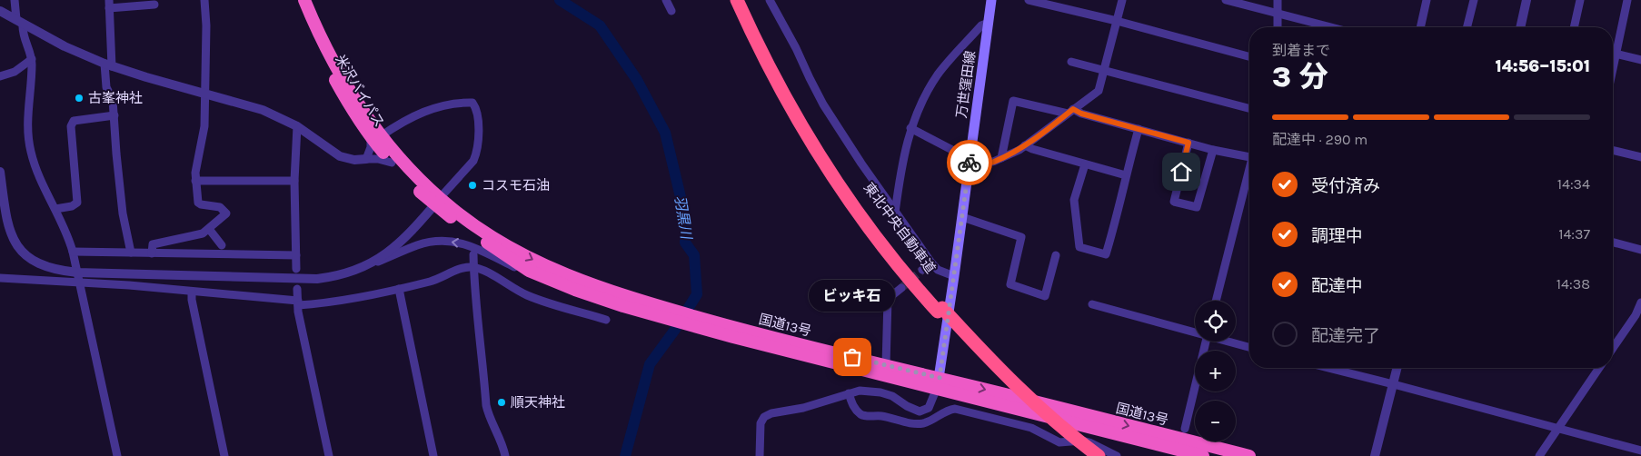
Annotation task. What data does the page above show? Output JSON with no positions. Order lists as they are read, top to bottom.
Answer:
{
  "streets": {
    "highway": ["米沢バイパス", "東北中央自動車道", "国道13号"],
    "main road": ["万世窪田線"]
  },
  "crossings": [
    ["万世窪田線", "国道13号"],
    ["米沢バイパス", "国道13号"]
  ],
  "water": ["羽黒川"],
  "places": [
    "古峯神社",
    "コスモ石油",
    "ビッキ石",
    "順天神社"
  ],
  "page": {
    "heading": ["3 分", "到着まで", "14:56–15:01"],
    "bar": "配達中 · 290 m",
    "list": [
      ["受付済み", "14:34"],
      ["調理中", "14:37"],
      ["配達中", "14:38"],
      "配達完了"
    ],
    "bubble": "ビッキ石",
    "map_buttons": ["+", "−"]
  }
}
